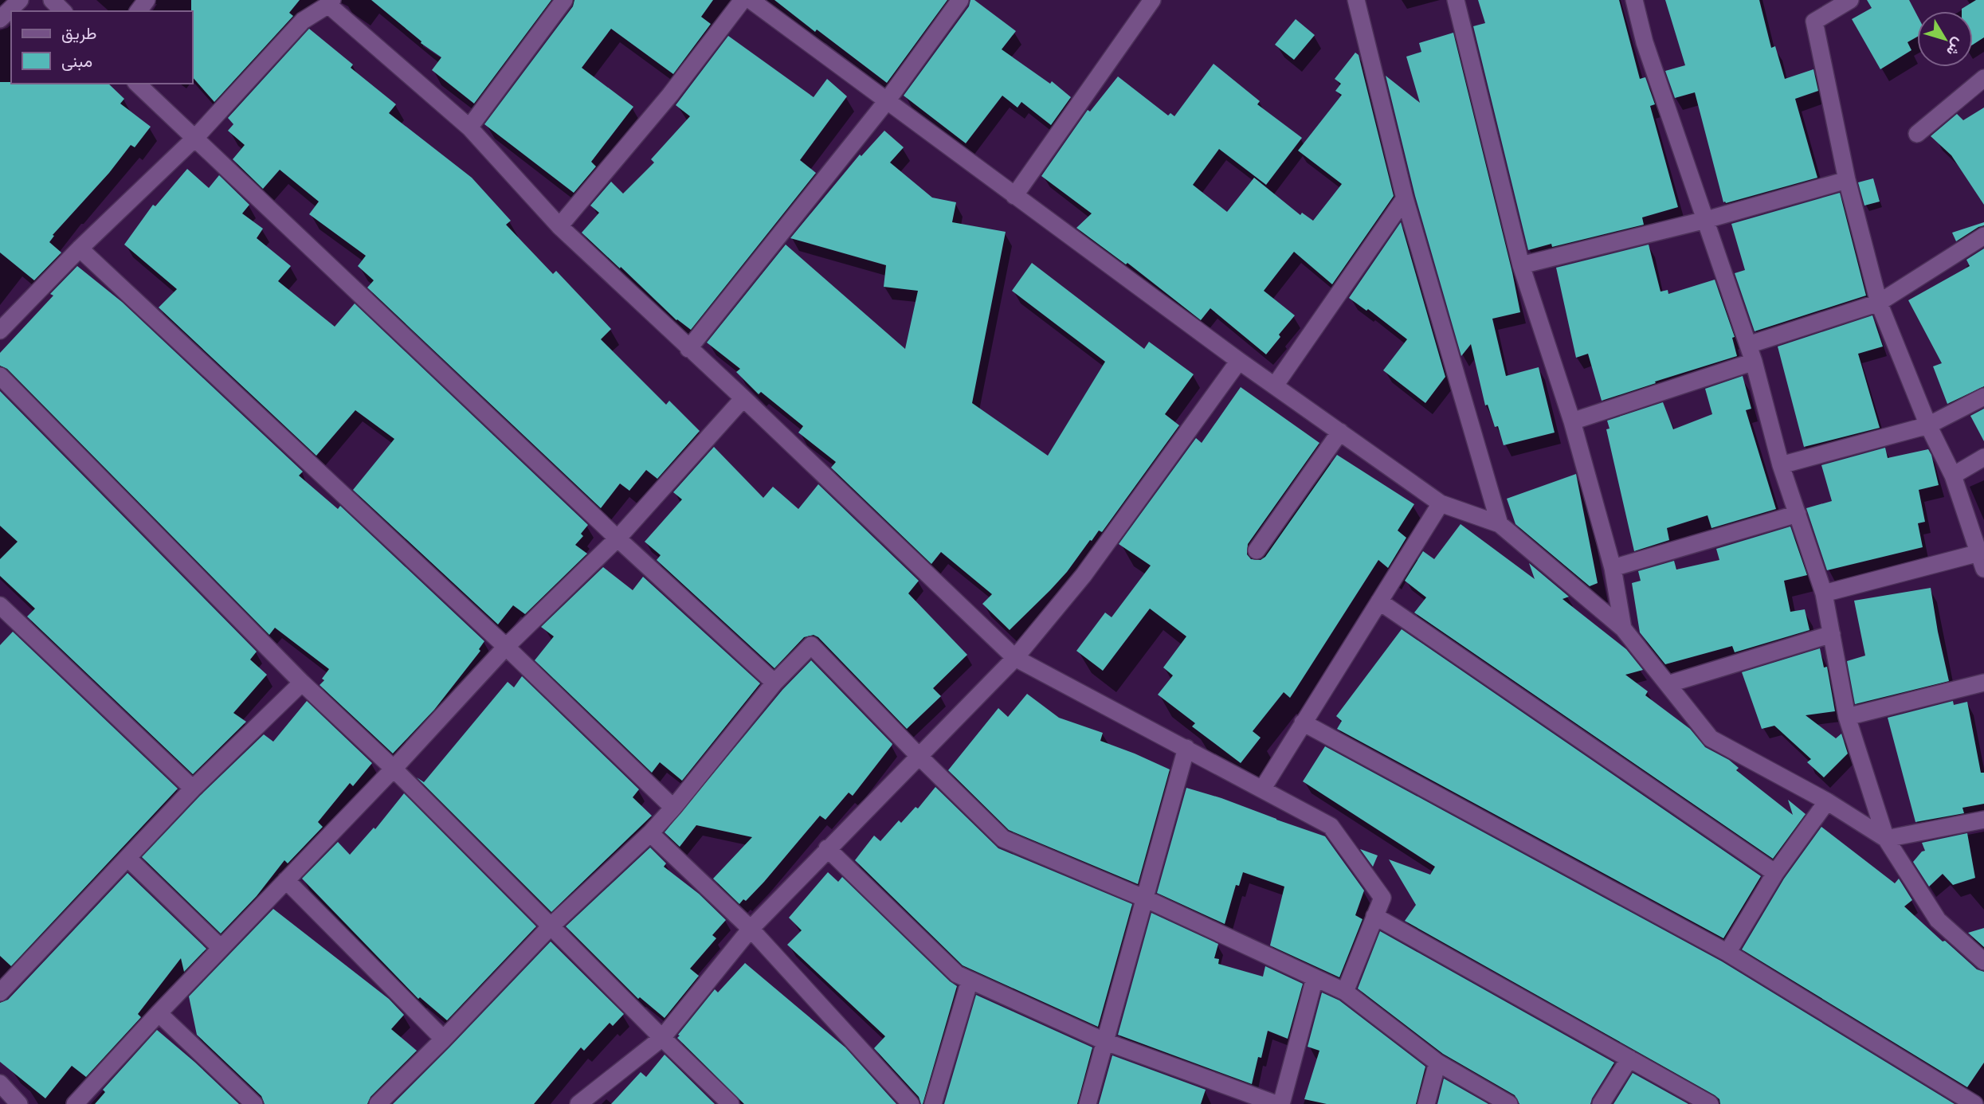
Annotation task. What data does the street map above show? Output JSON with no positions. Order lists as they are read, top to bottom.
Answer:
{
  "legend": ["طريق", "مبنى"],
  "north": "bottom right"
}
